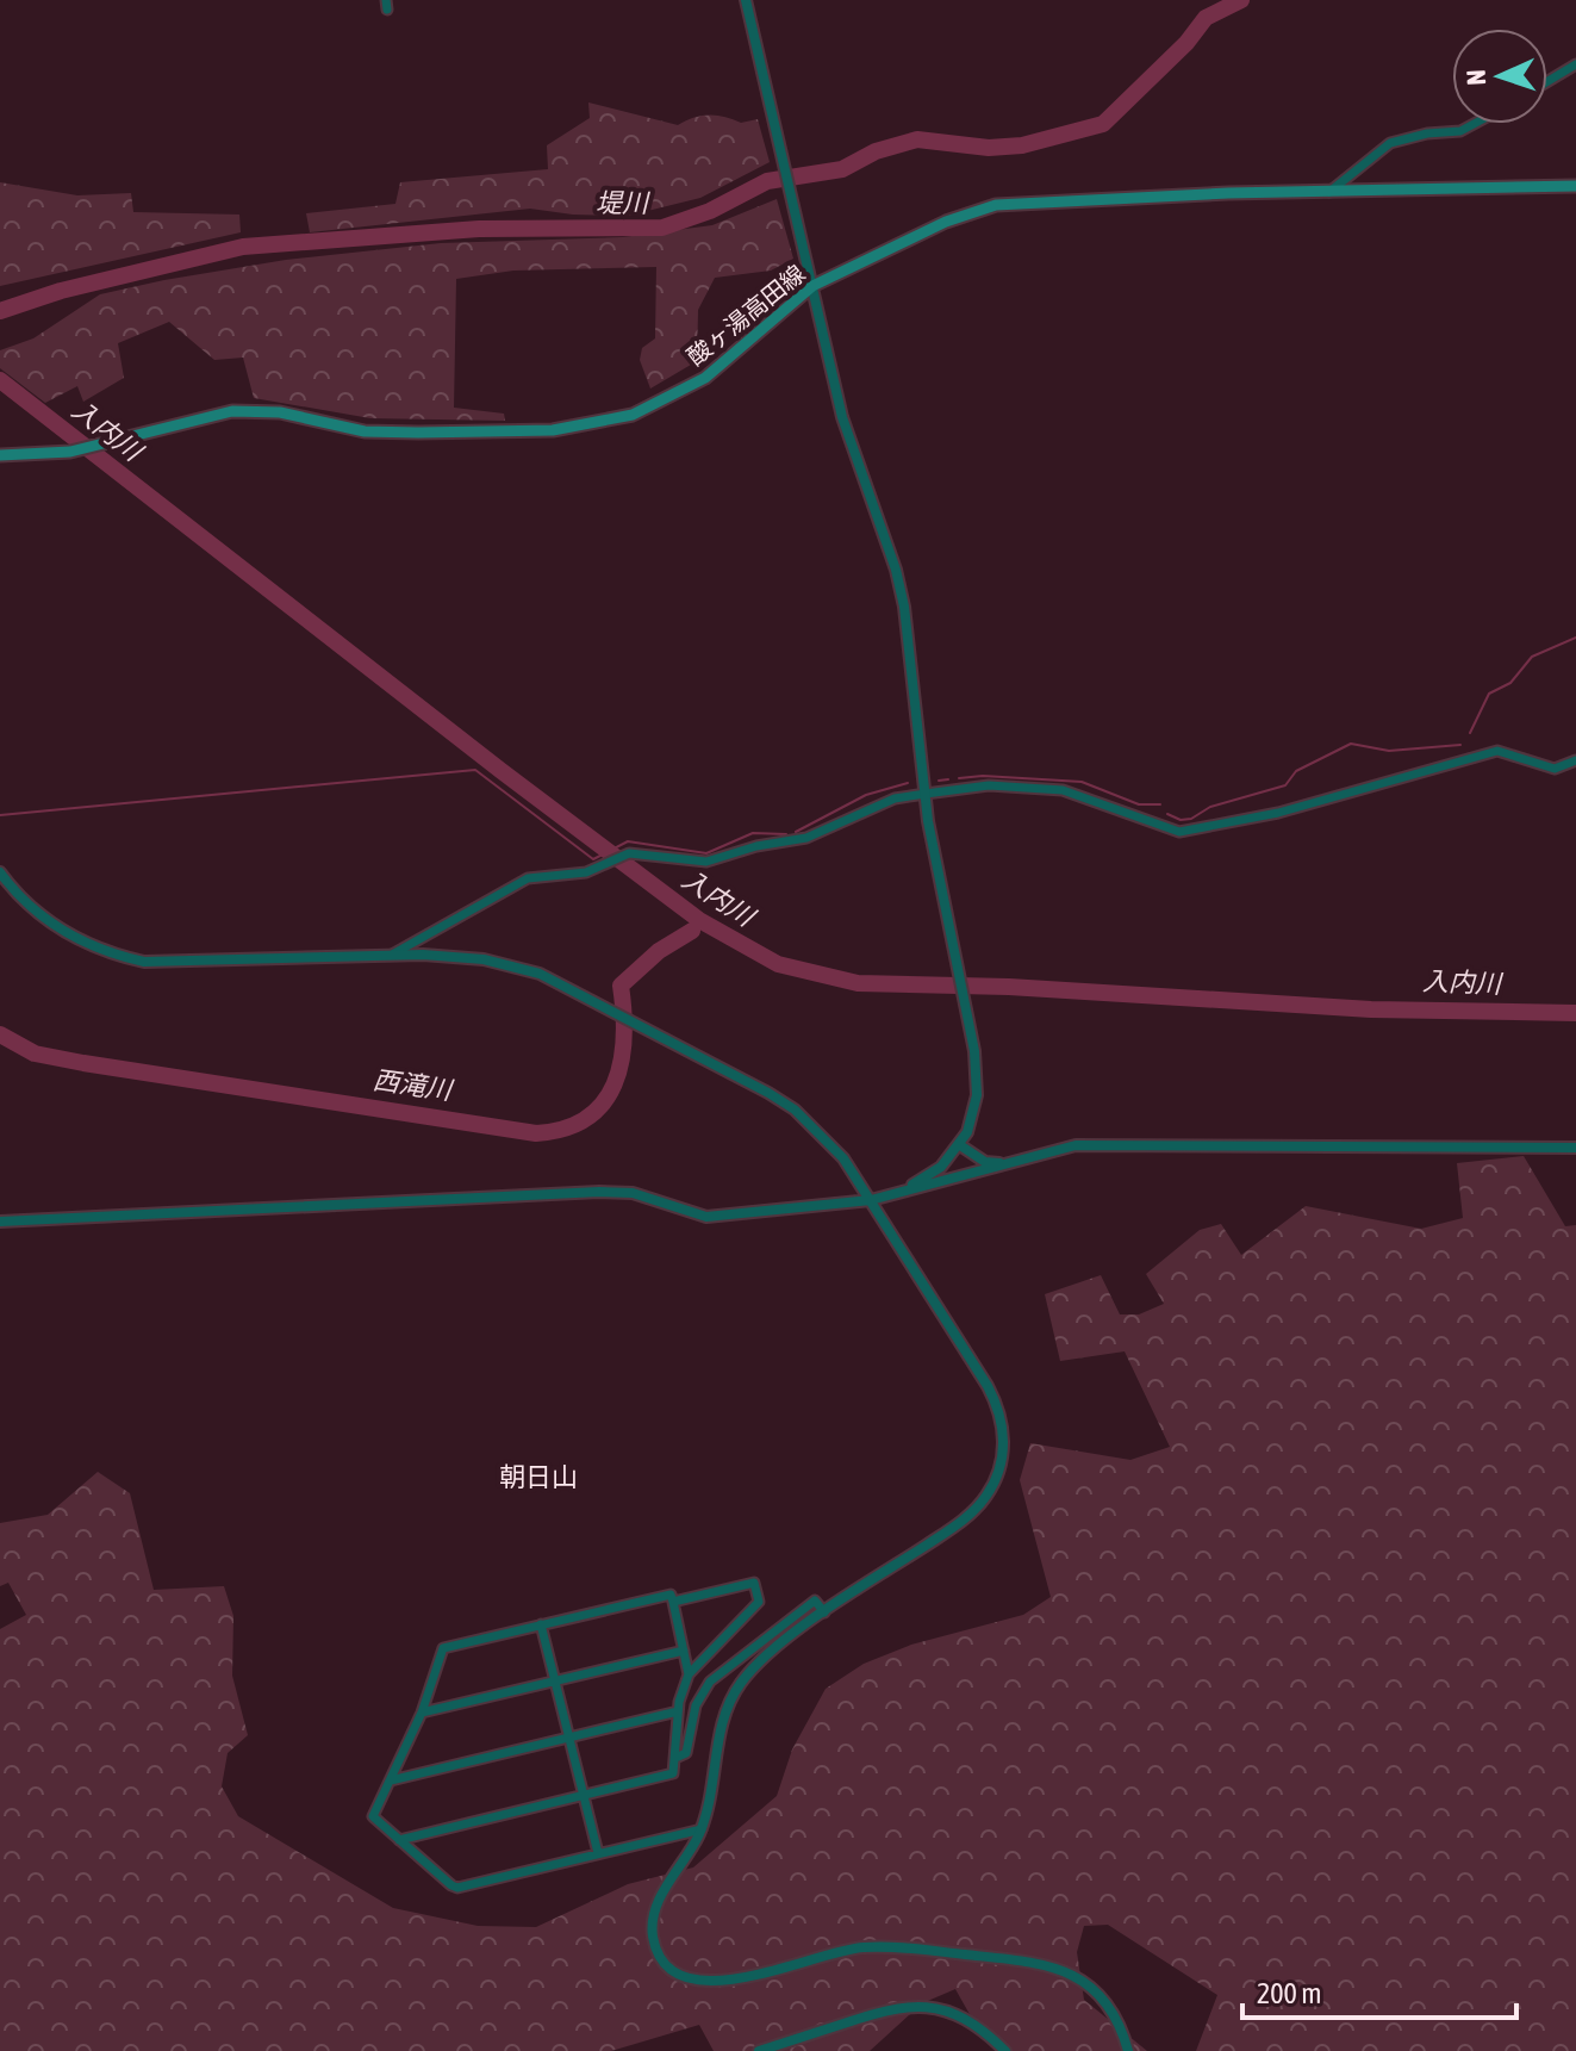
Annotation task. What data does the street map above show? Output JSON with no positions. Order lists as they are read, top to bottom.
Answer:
{
  "streets": {
    "main road": ["酸ヶ湯高田線"]
  },
  "districts": ["朝日山"],
  "water": ["堤川", "入内川", "西滝川"],
  "scale_bar": "200 m",
  "north": "left"
}
